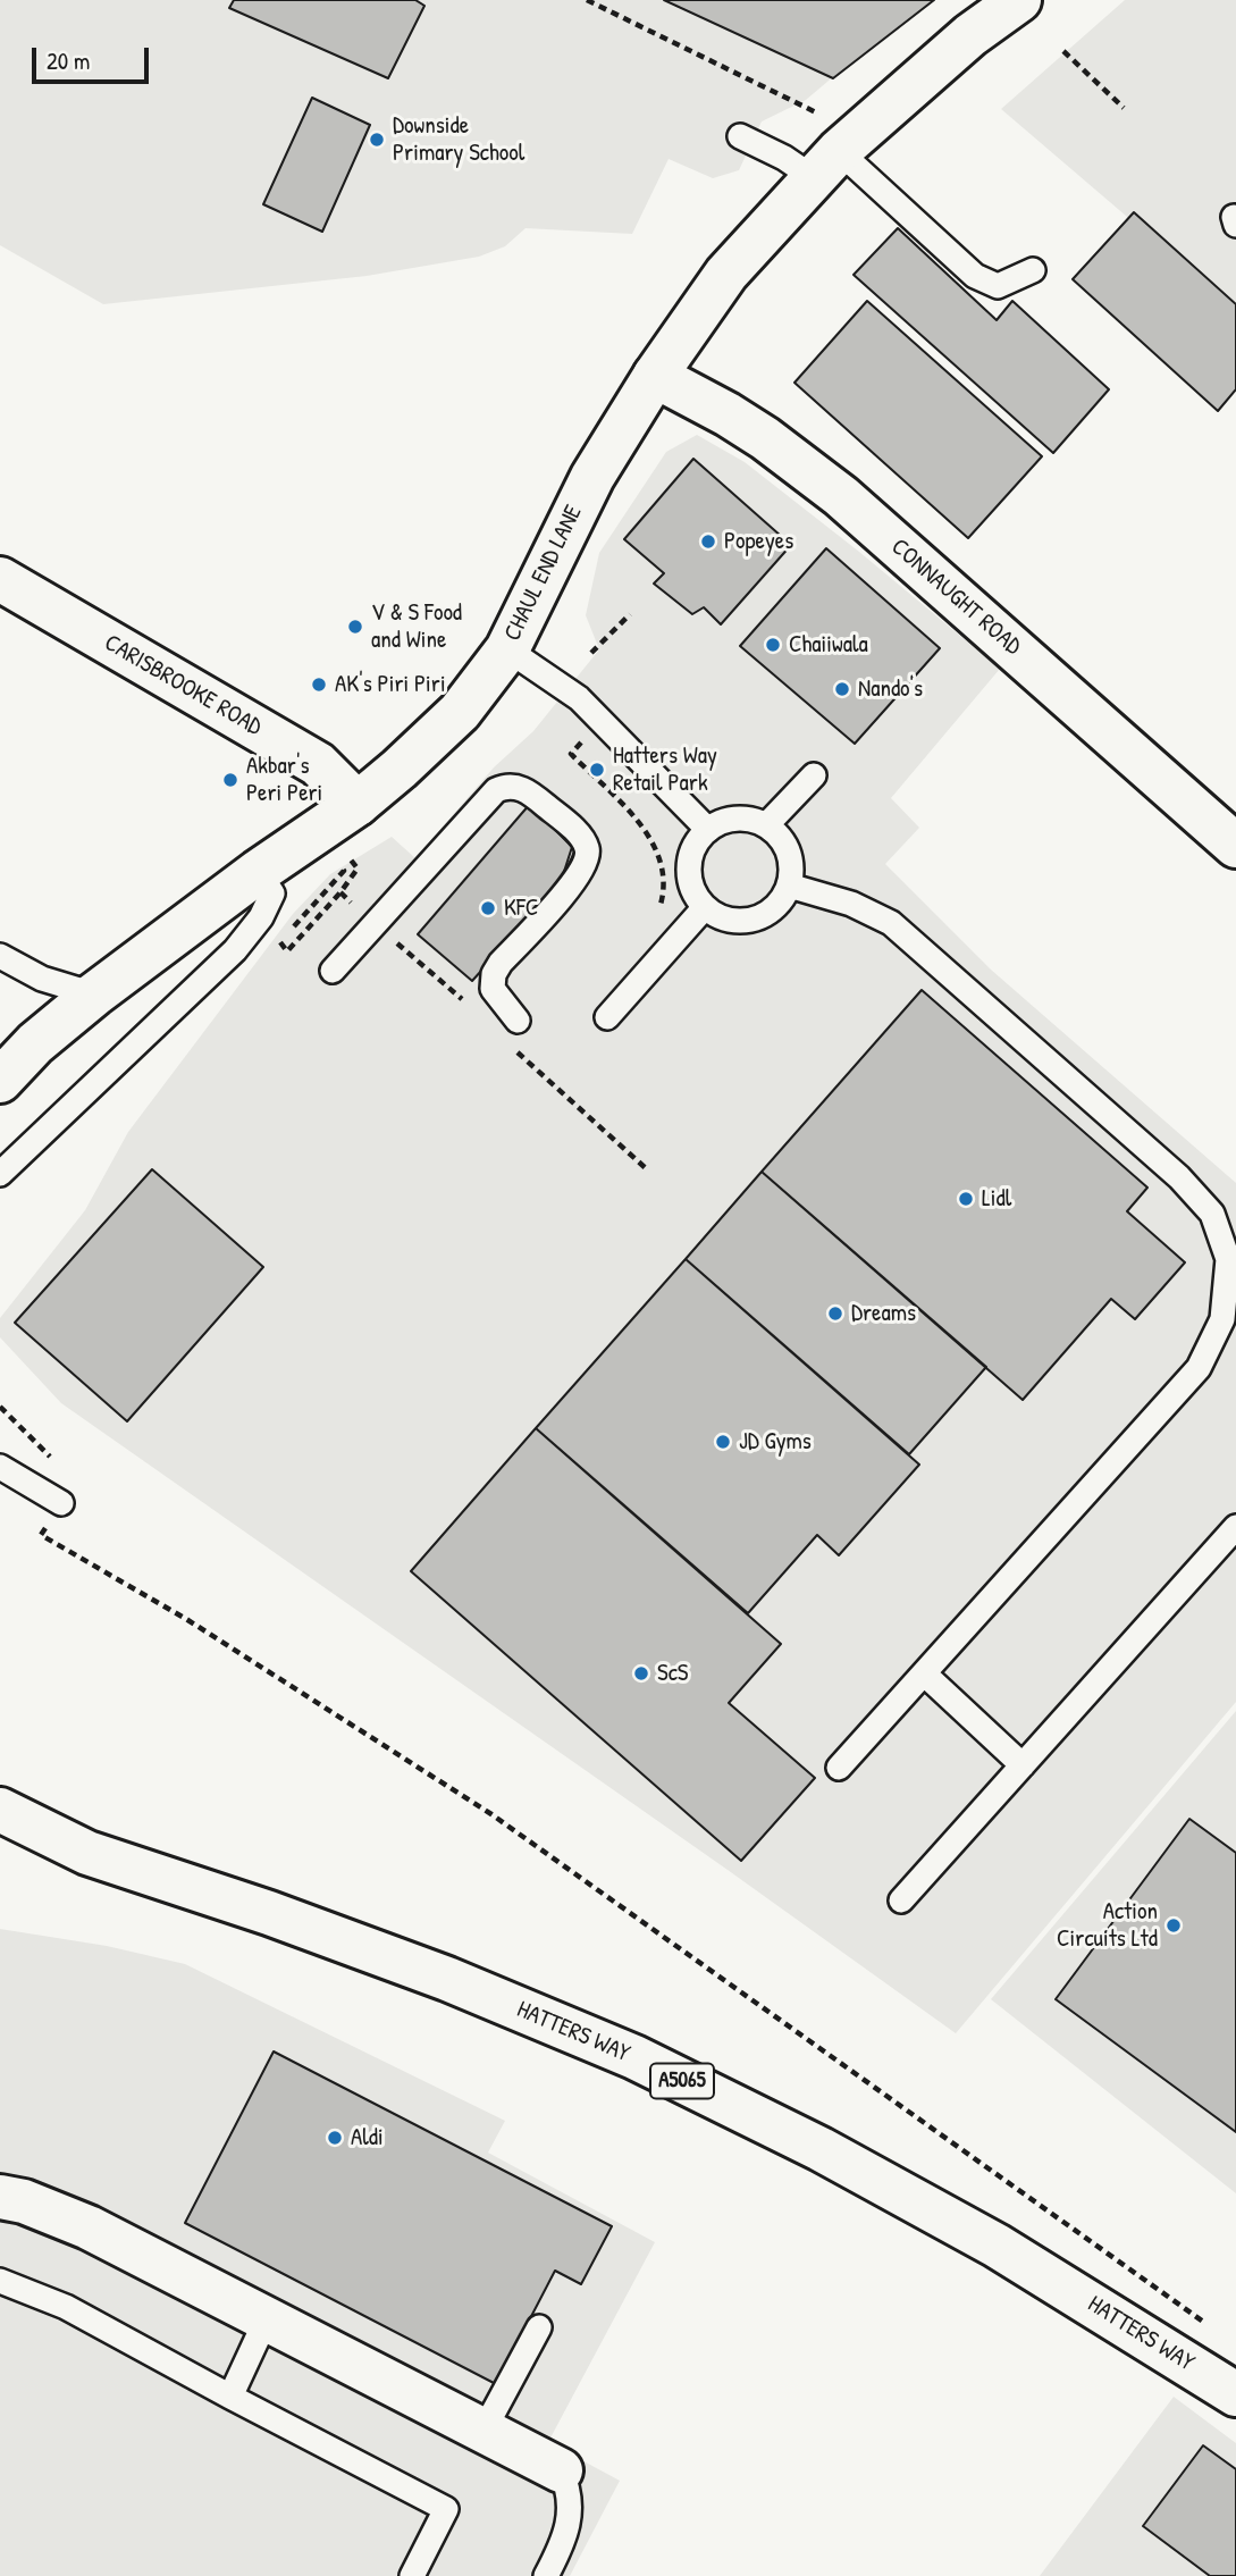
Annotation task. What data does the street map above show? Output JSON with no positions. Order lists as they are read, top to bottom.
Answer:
{
  "streets": {
    "street": [
      "CHAUL END LANE",
      "CONNAUGHT ROAD",
      "CARISBROOKE ROAD",
      "HATTERS WAY",
      "A5065"
    ]
  },
  "crossings": [
    ["CHAUL END LANE", "CONNAUGHT ROAD"],
    ["CHAUL END LANE", "CARISBROOKE ROAD"]
  ],
  "places": [
    "Downside Primary School",
    "Popeyes",
    "V & S Food and Wine",
    "Chaiiwala",
    "AK's Piri Piri",
    "Nando's",
    "Hatters Way Retail Park",
    "Akbar's Peri Peri",
    "KFC",
    "Lidl",
    "Dreams",
    "JD Gyms",
    "ScS",
    "Action Circuits Ltd",
    "Aldi"
  ],
  "scale_bar": "20 m"
}
